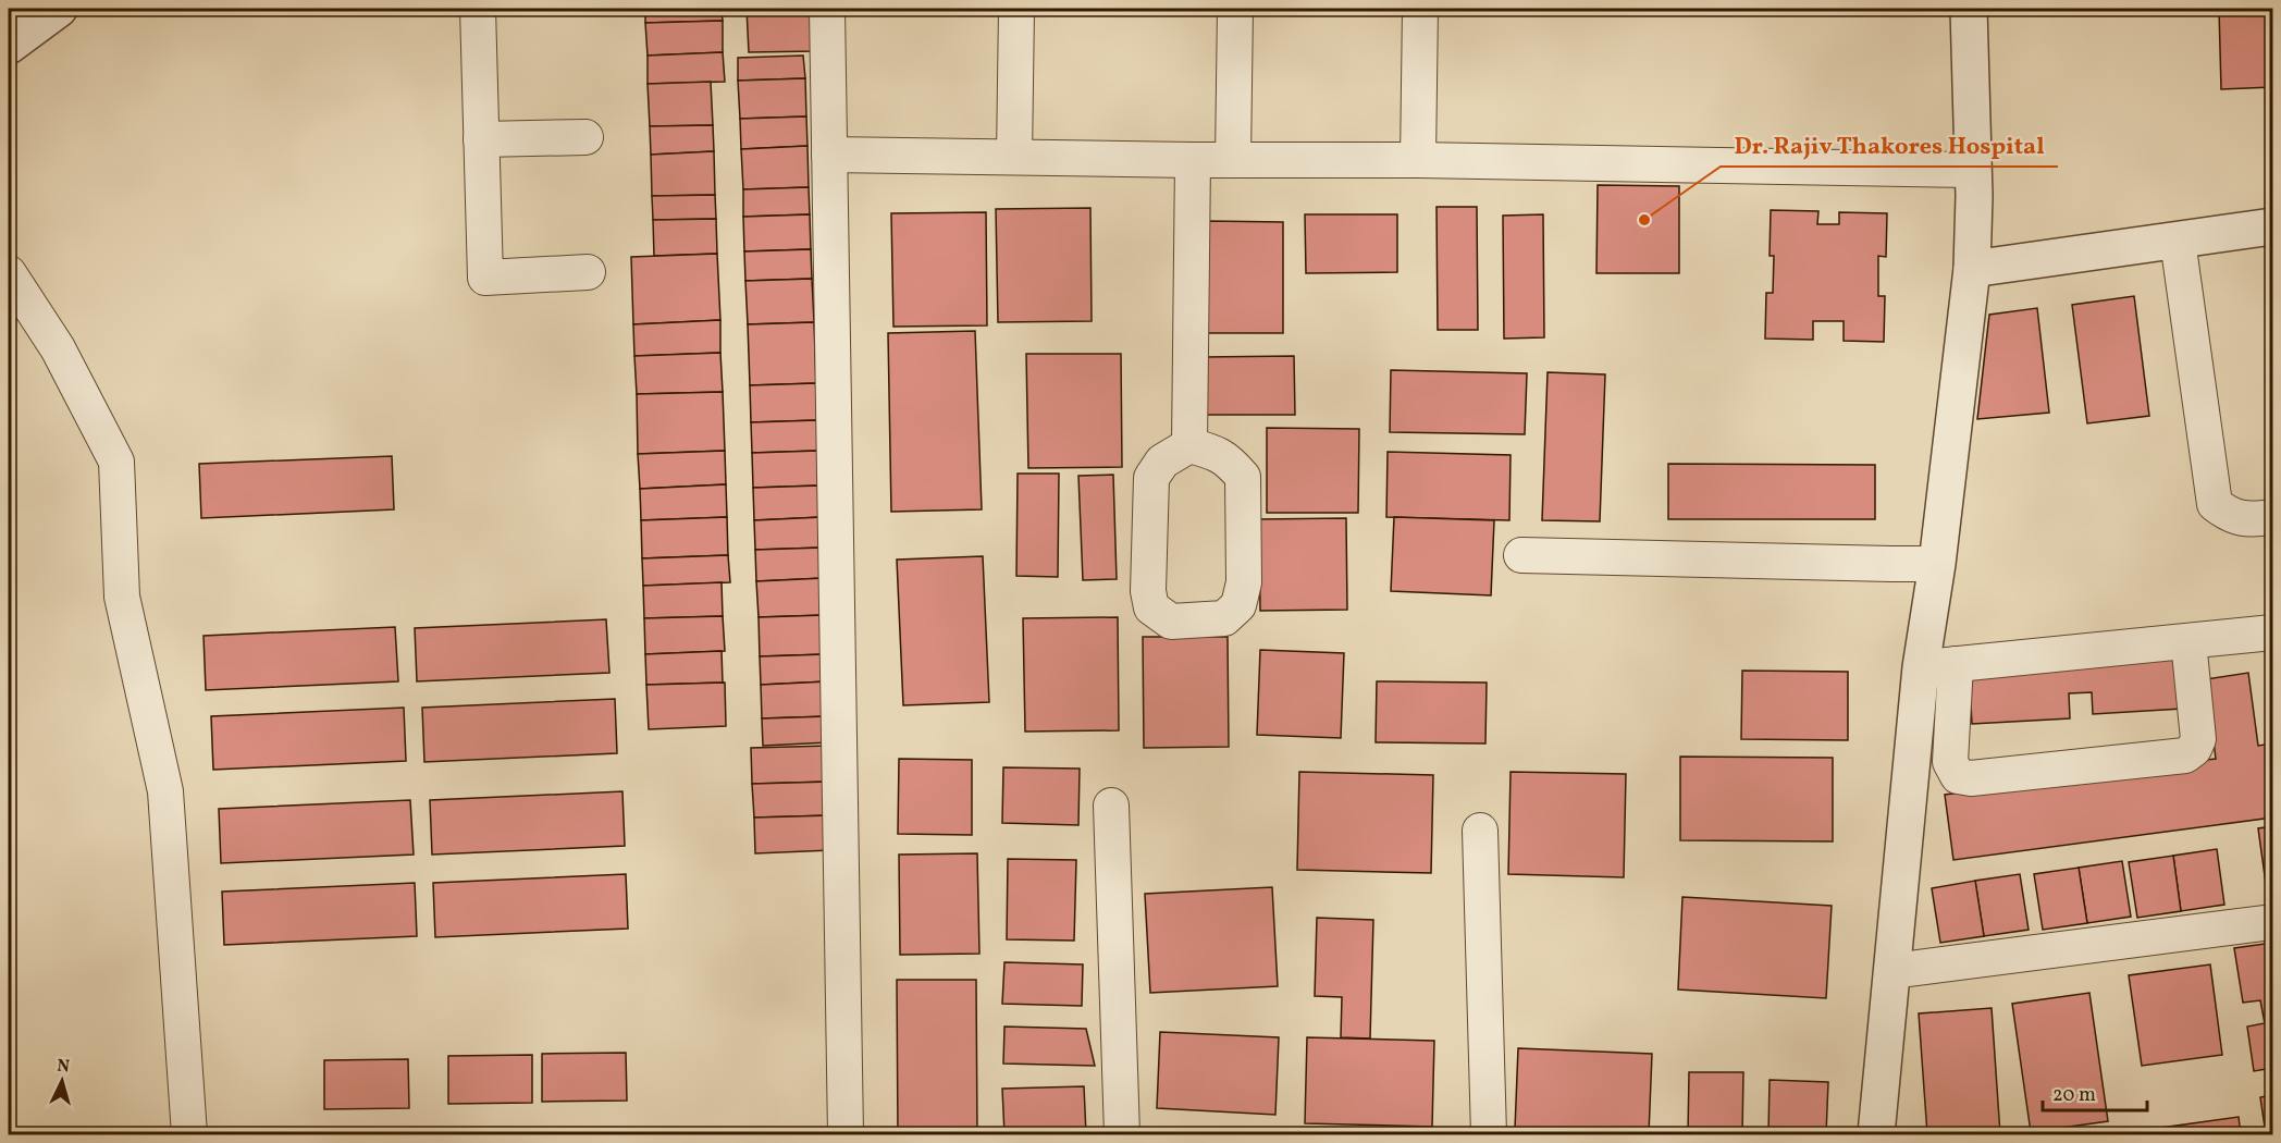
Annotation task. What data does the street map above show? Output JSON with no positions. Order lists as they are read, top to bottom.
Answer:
{
  "places": ["Dr. Rajiv Thakores Hospital"],
  "scale_bar": "20 m",
  "north": "top"
}
